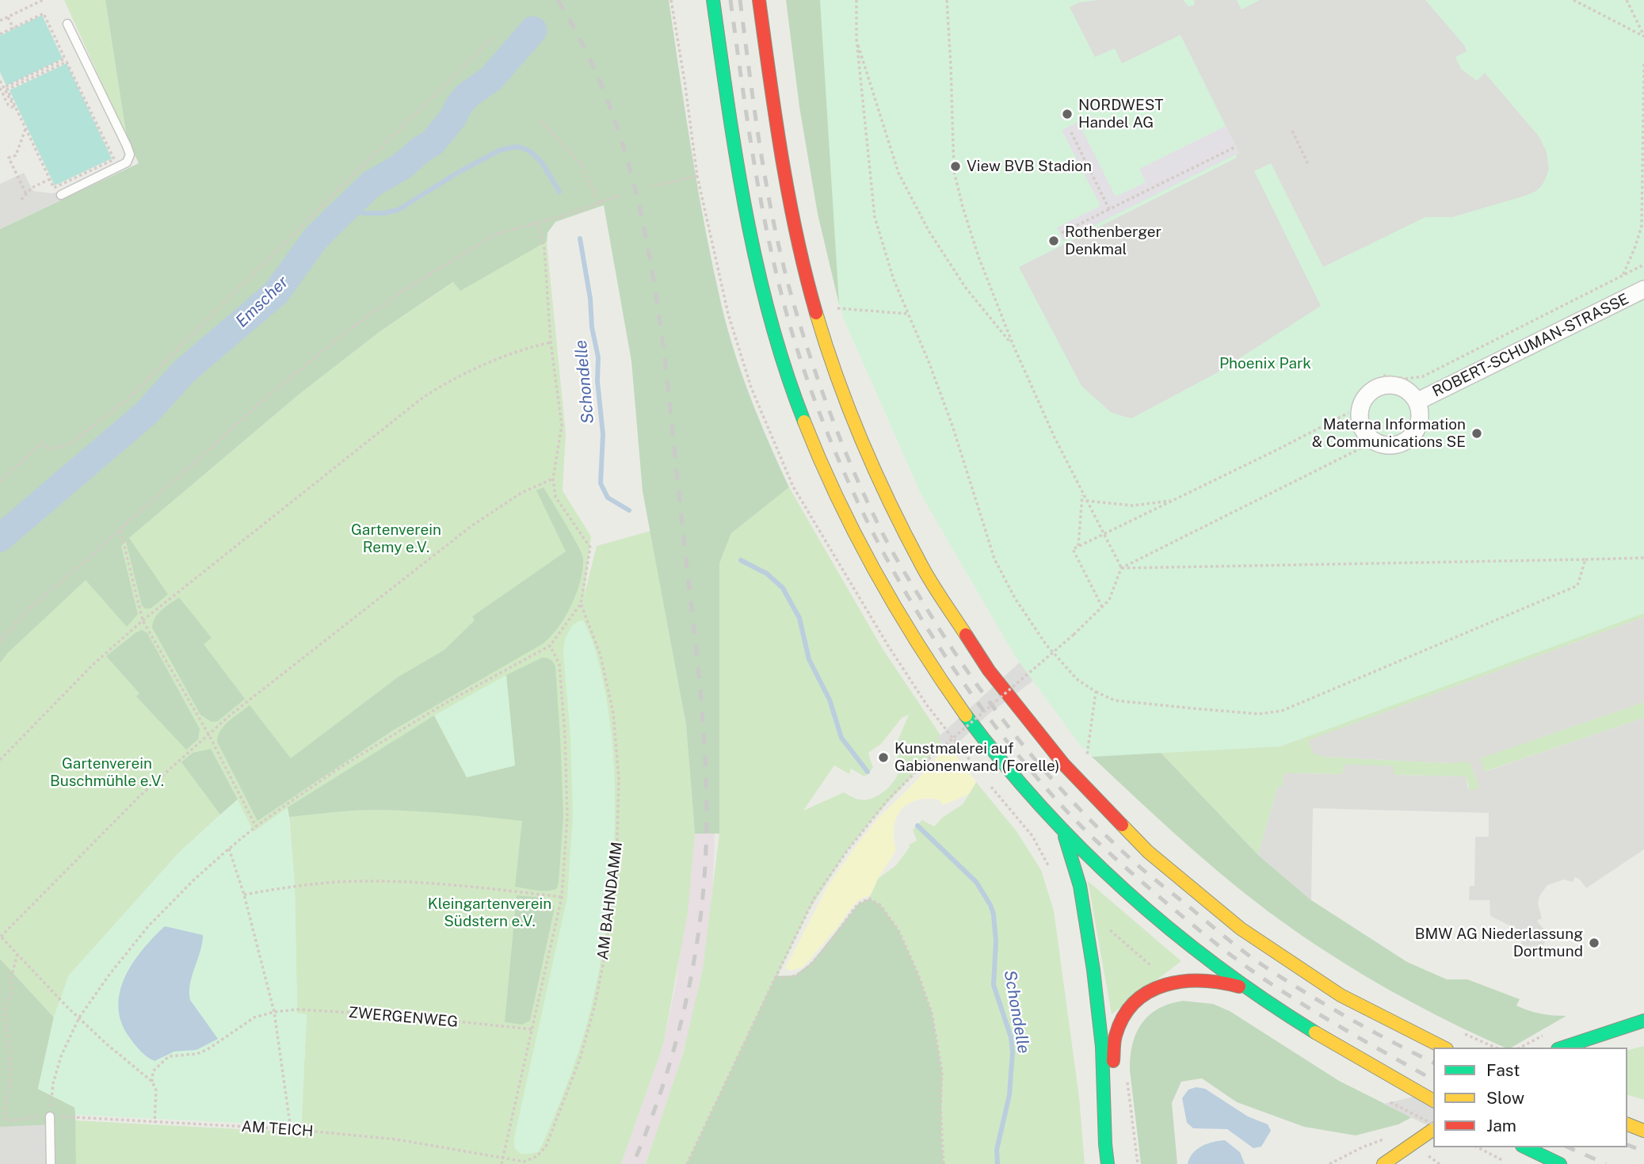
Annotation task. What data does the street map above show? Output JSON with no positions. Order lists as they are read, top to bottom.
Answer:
{
  "streets": {
    "street": ["ROBERT-SCHUMAN-STRASSE"],
    "path": ["AM BAHNDAMM", "ZWERGENWEG", "AM TEICH"]
  },
  "crossings": [
    ["AM BAHNDAMM", "AM TEICH"]
  ],
  "water": ["Emscher", "Schondelle"],
  "parks": [
    "Phoenix Park",
    "Gartenverein Remy e.V.",
    "Gartenverein Buschmühle e.V.",
    "Kleingartenverein Südstern e.V."
  ],
  "places": [
    "NORDWEST Handel AG",
    "View BVB Stadion",
    "Rothenberger Denkmal",
    "Materna Information & Communications SE",
    "Kunstmalerei auf Gabionenwand (Forelle)",
    "BMW AG Niederlassung Dortmund"
  ],
  "legend": ["Fast", "Slow", "Jam"]
}
